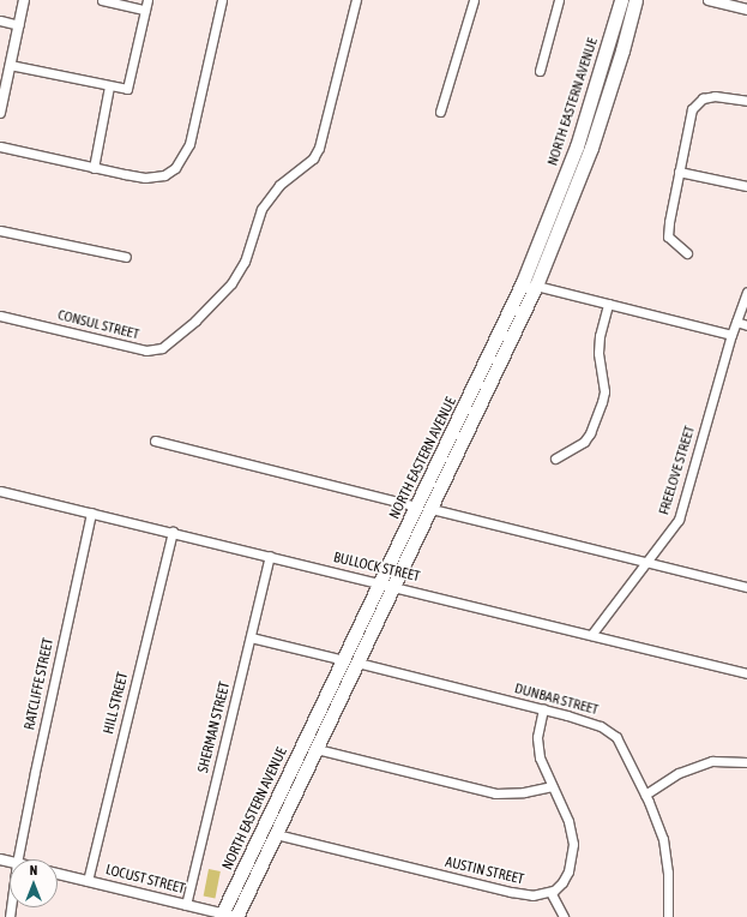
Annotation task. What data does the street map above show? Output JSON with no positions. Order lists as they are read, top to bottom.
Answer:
{
  "streets": {
    "main road": ["NORTH EASTERN AVENUE"],
    "street": [
      "CONSUL STREET",
      "FREELOVE STREET",
      "BULLOCK STREET",
      "RATCLIFFE STREET",
      "DUNBAR STREET",
      "HILL STREET",
      "SHERMAN STREET",
      "AUSTIN STREET",
      "LOCUST STREET"
    ]
  },
  "crossings": [
    ["NORTH EASTERN AVENUE", "BULLOCK STREET"],
    ["NORTH EASTERN AVENUE", "DUNBAR STREET"],
    ["NORTH EASTERN AVENUE", "AUSTIN STREET"],
    ["NORTH EASTERN AVENUE", "LOCUST STREET"],
    ["FREELOVE STREET", "BULLOCK STREET"],
    ["BULLOCK STREET", "RATCLIFFE STREET"],
    ["BULLOCK STREET", "HILL STREET"],
    ["BULLOCK STREET", "SHERMAN STREET"],
    ["HILL STREET", "LOCUST STREET"],
    ["SHERMAN STREET", "LOCUST STREET"]
  ],
  "north": "top"
}
